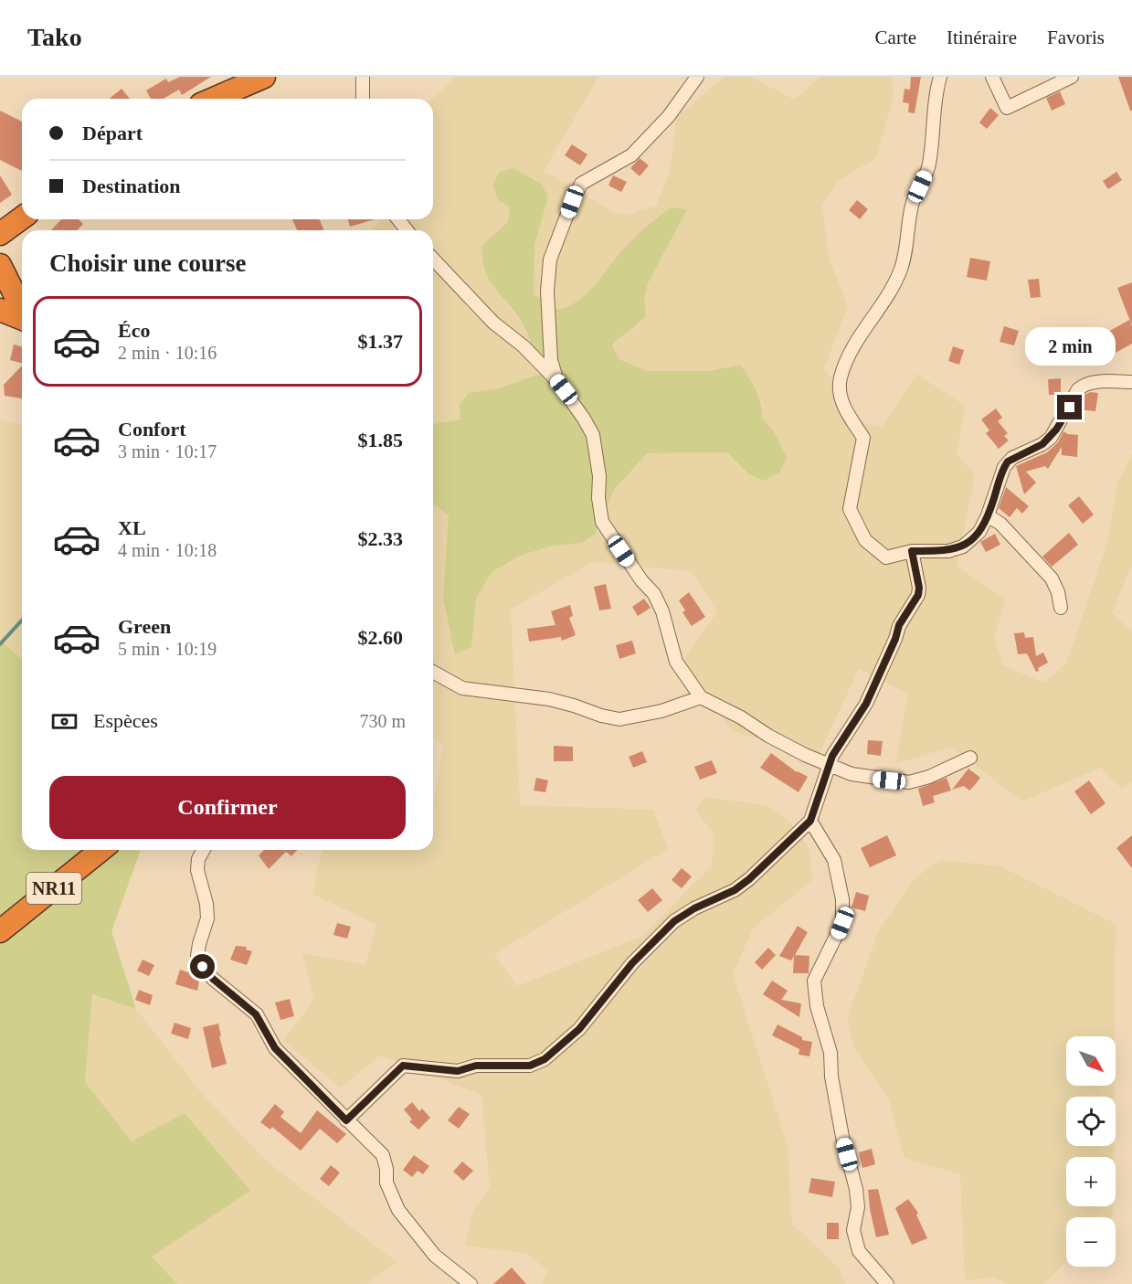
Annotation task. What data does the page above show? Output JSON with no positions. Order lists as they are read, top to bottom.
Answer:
{
  "streets": {
    "highway": ["NR11"]
  },
  "north": "bottom right",
  "page": {
    "header": "Tako",
    "nav": ["Carte", "Itinéraire", "Favoris"],
    "banner": ["Départ", "Destination"],
    "heading": "Choisir une course",
    "list": [
      {
        "name": "Éco",
        "note": "2 min · 10:16",
        "value": "$1.37"
      },
      {
        "name": "Confort",
        "note": "3 min · 10:17",
        "value": "$1.85"
      },
      {
        "name": "XL",
        "note": "4 min · 10:18",
        "value": "$2.33"
      },
      {
        "name": "Green",
        "note": "5 min · 10:19",
        "value": "$2.60"
      }
    ],
    "bubble": "2 min",
    "pay": ["Espèces", "730 m"],
    "buttons": "Confirmer",
    "map_buttons": ["+", "−"]
  }
}
